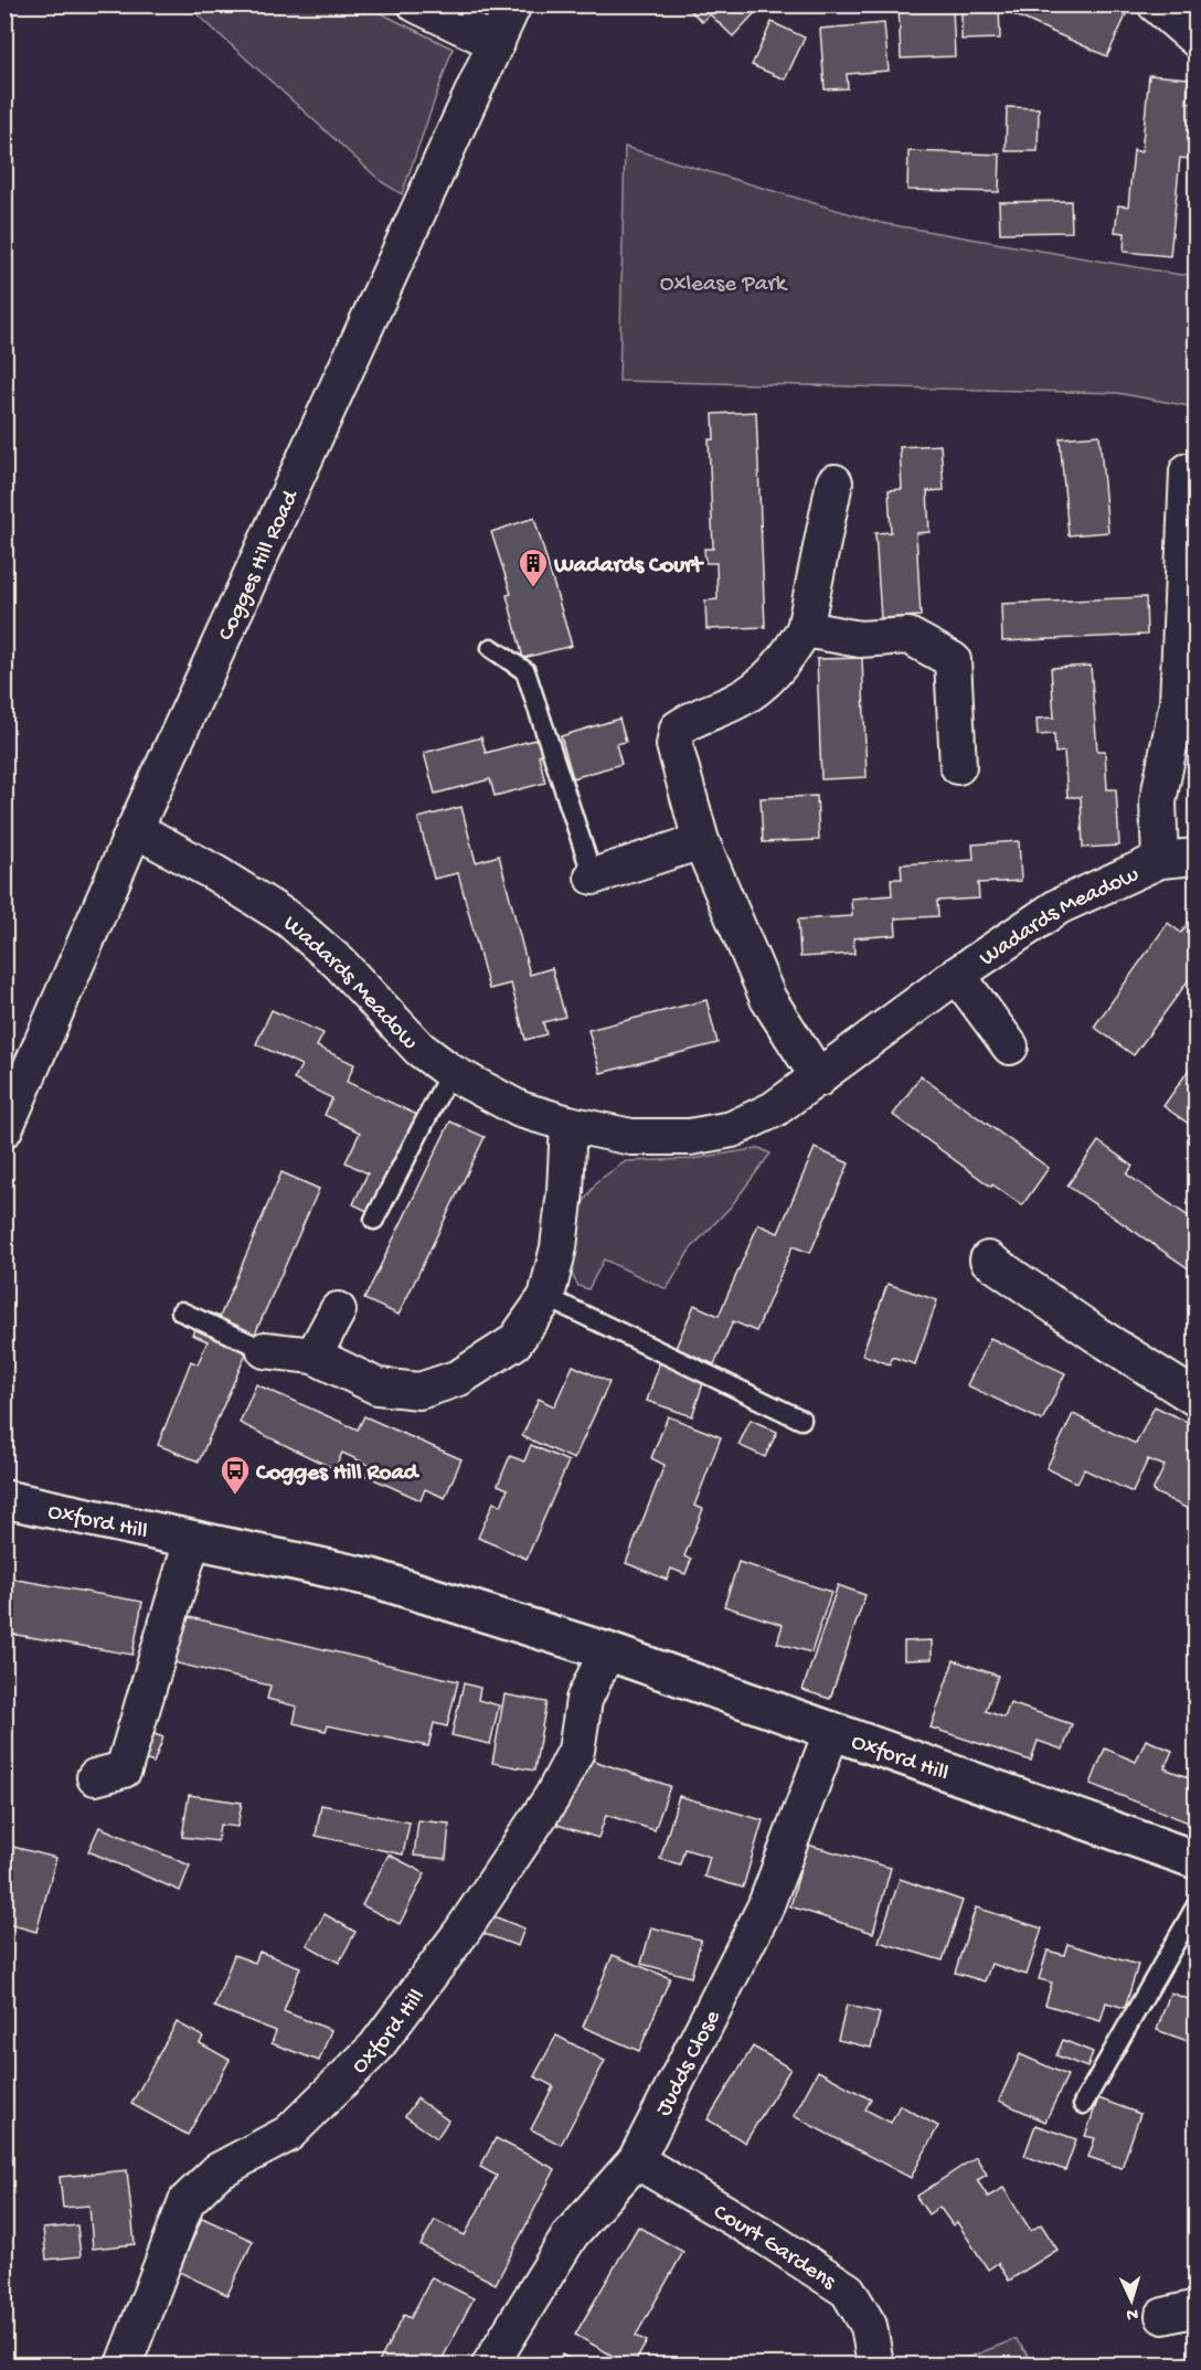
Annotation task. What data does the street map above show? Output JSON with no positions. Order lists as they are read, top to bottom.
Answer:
{
  "streets": {
    "main road": ["Oxford Hill"],
    "street": [
      "Cogges Hill Road",
      "Wadards Meadow",
      "Judds Close",
      "Court Gardens"
    ]
  },
  "crossings": [
    ["Cogges Hill Road", "Wadards Meadow"],
    ["Oxford Hill", "Judds Close"],
    ["Judds Close", "Court Gardens"]
  ],
  "parks": ["Oxlease Park"],
  "places": {
    "building": ["Wadards Court"],
    "bus stop": ["Cogges Hill Road"]
  },
  "north": "bottom"
}
